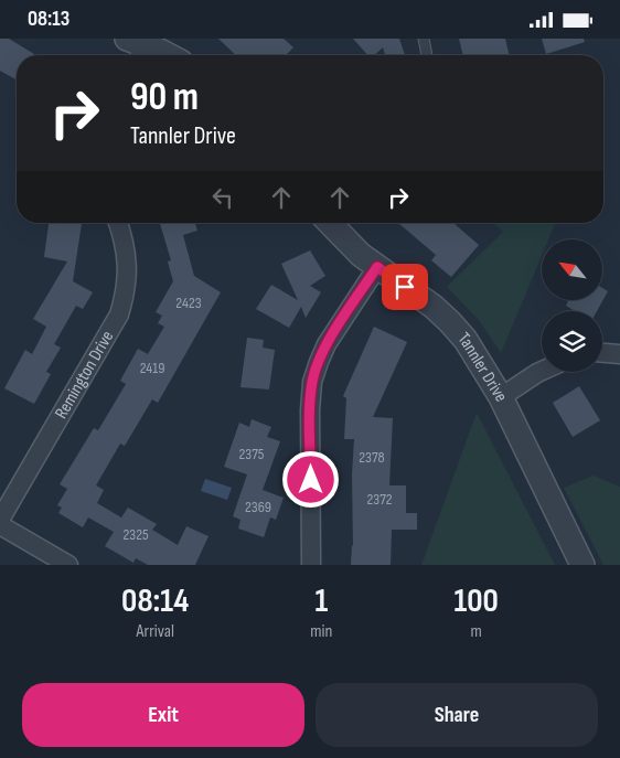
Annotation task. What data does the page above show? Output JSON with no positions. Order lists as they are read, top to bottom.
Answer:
{
  "streets": {
    "street": ["Tannler Drive", "Remington Drive"]
  },
  "house_numbers": [
    "2423",
    "2419",
    "2375",
    "2378",
    "2372",
    "2369",
    "2325"
  ],
  "north": "top left",
  "page": {
    "status": "08:13",
    "turn": ["90 m", "Tannler Drive"],
    "eta": [
      "08:14",
      "Arrival",
      "1",
      "min",
      "100",
      "m"
    ],
    "buttons": ["Exit", "Share"]
  }
}
